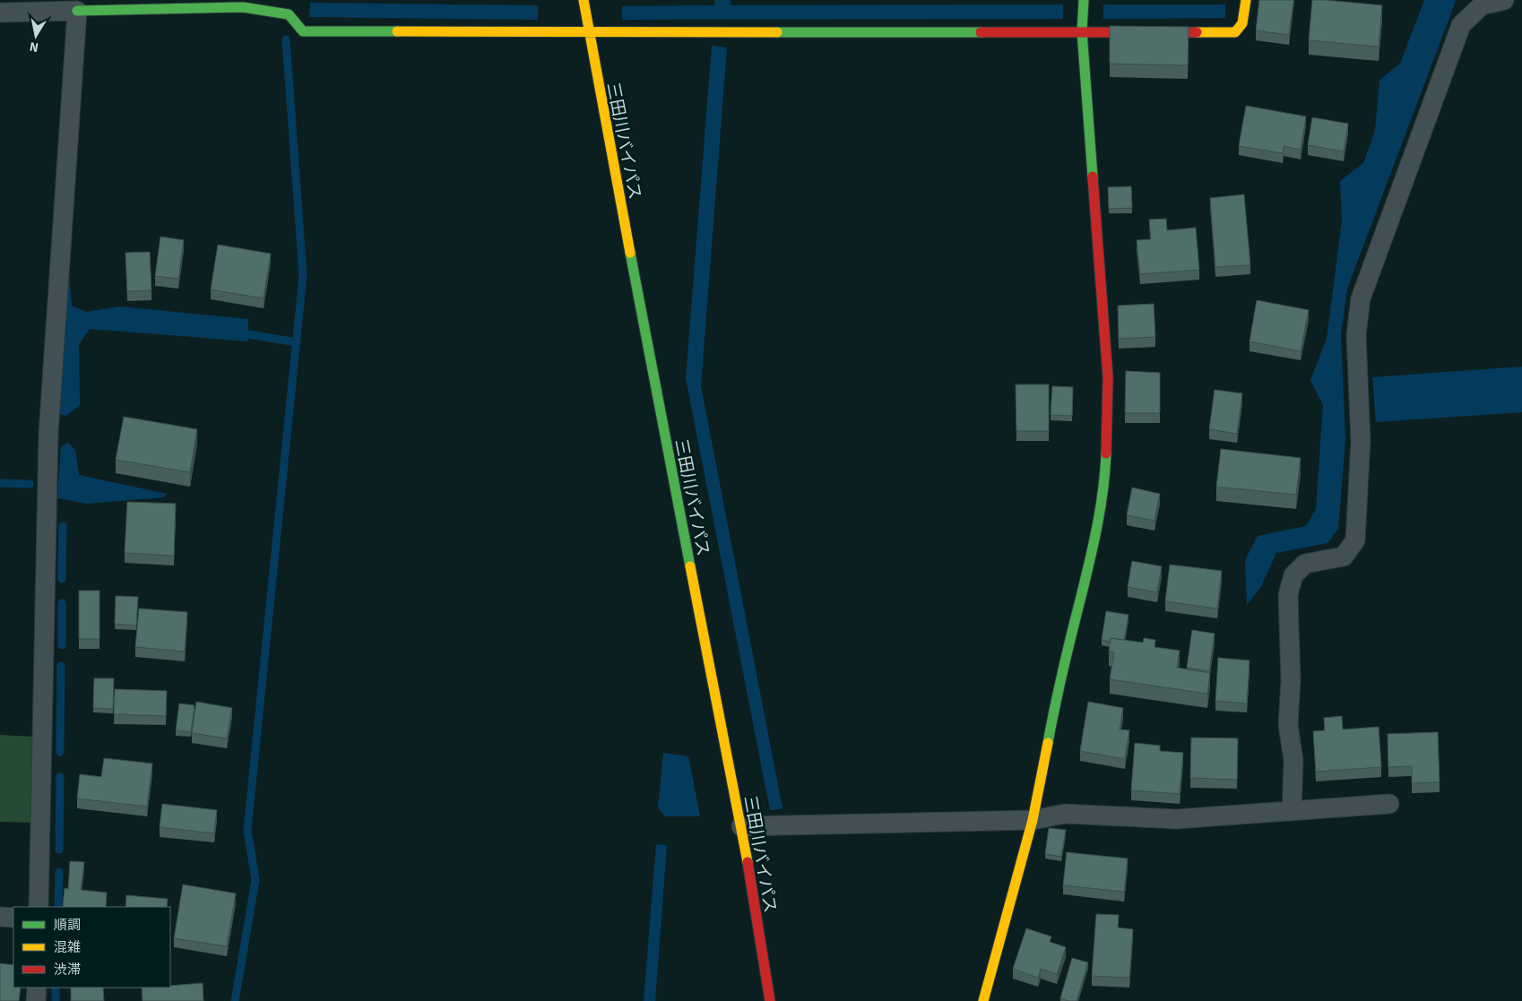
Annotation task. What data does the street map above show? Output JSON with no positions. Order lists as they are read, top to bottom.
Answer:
{
  "streets": {
    "main road": ["三田川バイパス"]
  },
  "legend": ["順調", "混雑", "渋滞"],
  "north": "bottom"
}
